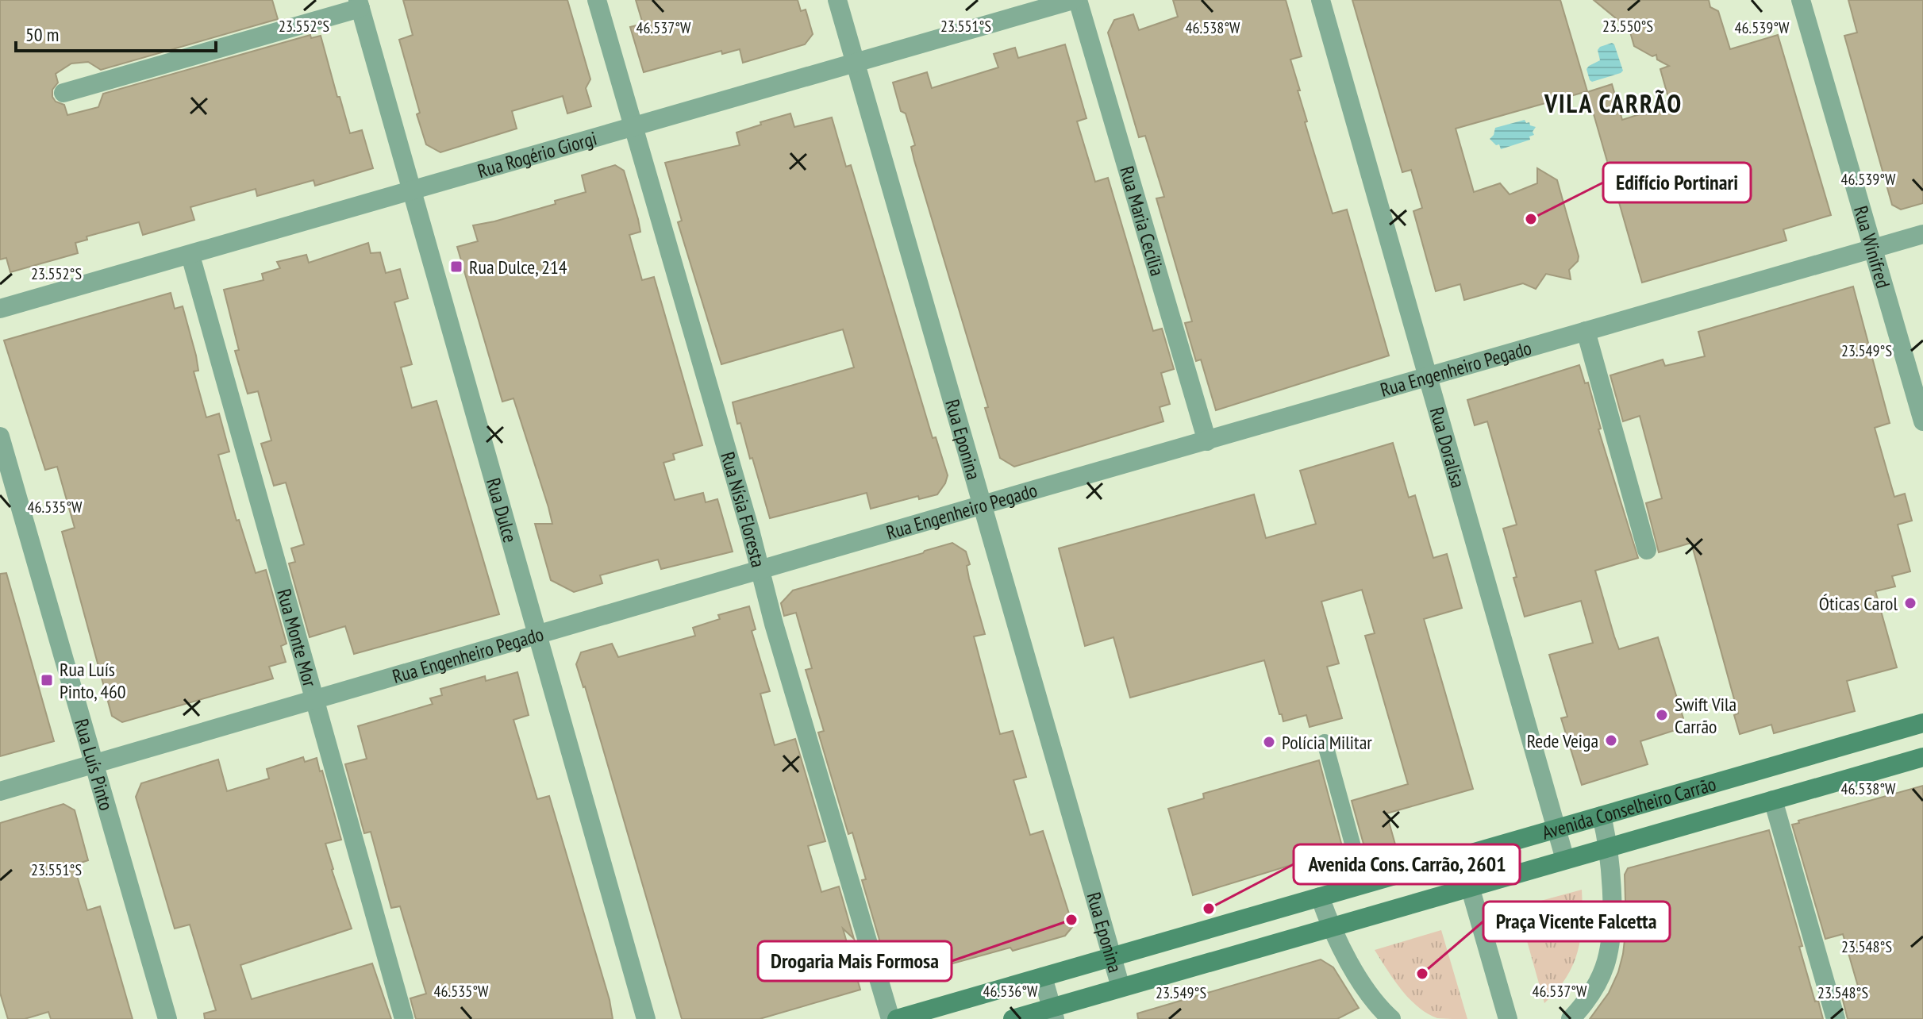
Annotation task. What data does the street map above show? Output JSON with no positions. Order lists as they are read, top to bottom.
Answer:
{
  "streets": {
    "main road": ["Avenida Conselheiro Carrão"],
    "street": [
      "Rua Rogério Giorgi",
      "Rua Maria Cecília",
      "Rua Winifred",
      "Rua Engenheiro Pegado",
      "Rua Eponina",
      "Rua Doralisa",
      "Rua Dulce",
      "Rua Nísia Floresta",
      "Rua Monte Mor",
      "Rua Luís Pinto"
    ]
  },
  "crossings": [
    ["Rua Rogério Giorgi", "Rua Eponina"],
    ["Rua Rogério Giorgi", "Rua Dulce"],
    ["Rua Rogério Giorgi", "Rua Nísia Floresta"],
    ["Rua Rogério Giorgi", "Rua Monte Mor"],
    ["Rua Maria Cecília", "Rua Engenheiro Pegado"],
    ["Rua Winifred", "Rua Engenheiro Pegado"],
    ["Rua Engenheiro Pegado", "Rua Eponina"],
    ["Rua Engenheiro Pegado", "Rua Doralisa"],
    ["Rua Engenheiro Pegado", "Rua Dulce"],
    ["Rua Engenheiro Pegado", "Rua Nísia Floresta"],
    ["Rua Engenheiro Pegado", "Rua Monte Mor"],
    ["Rua Engenheiro Pegado", "Rua Luís Pinto"],
    ["Rua Eponina", "Avenida Conselheiro Carrão"],
    ["Rua Doralisa", "Avenida Conselheiro Carrão"]
  ],
  "districts": ["VILA CARRÃO"],
  "places": {
    "other": [
      "Edifício Portinari",
      "Óticas Carol",
      "Swift Vila Carrão",
      "Rede Veiga",
      "Polícia Militar",
      "Avenida Cons. Carrão, 2601",
      "Drogaria Mais Formosa",
      "Praça Vicente Falcetta"
    ],
    "transit": ["Rua Dulce, 214", "Rua Luís Pinto, 460"]
  },
  "scale_bar": "50 m",
  "coordinates": [
    "23.552°S",
    "23.551°S",
    "23.550°S",
    "46.537°W",
    "46.538°W",
    "46.539°W",
    "23.549°S",
    "46.535°W",
    "23.548°S",
    "46.536°W"
  ]
}
